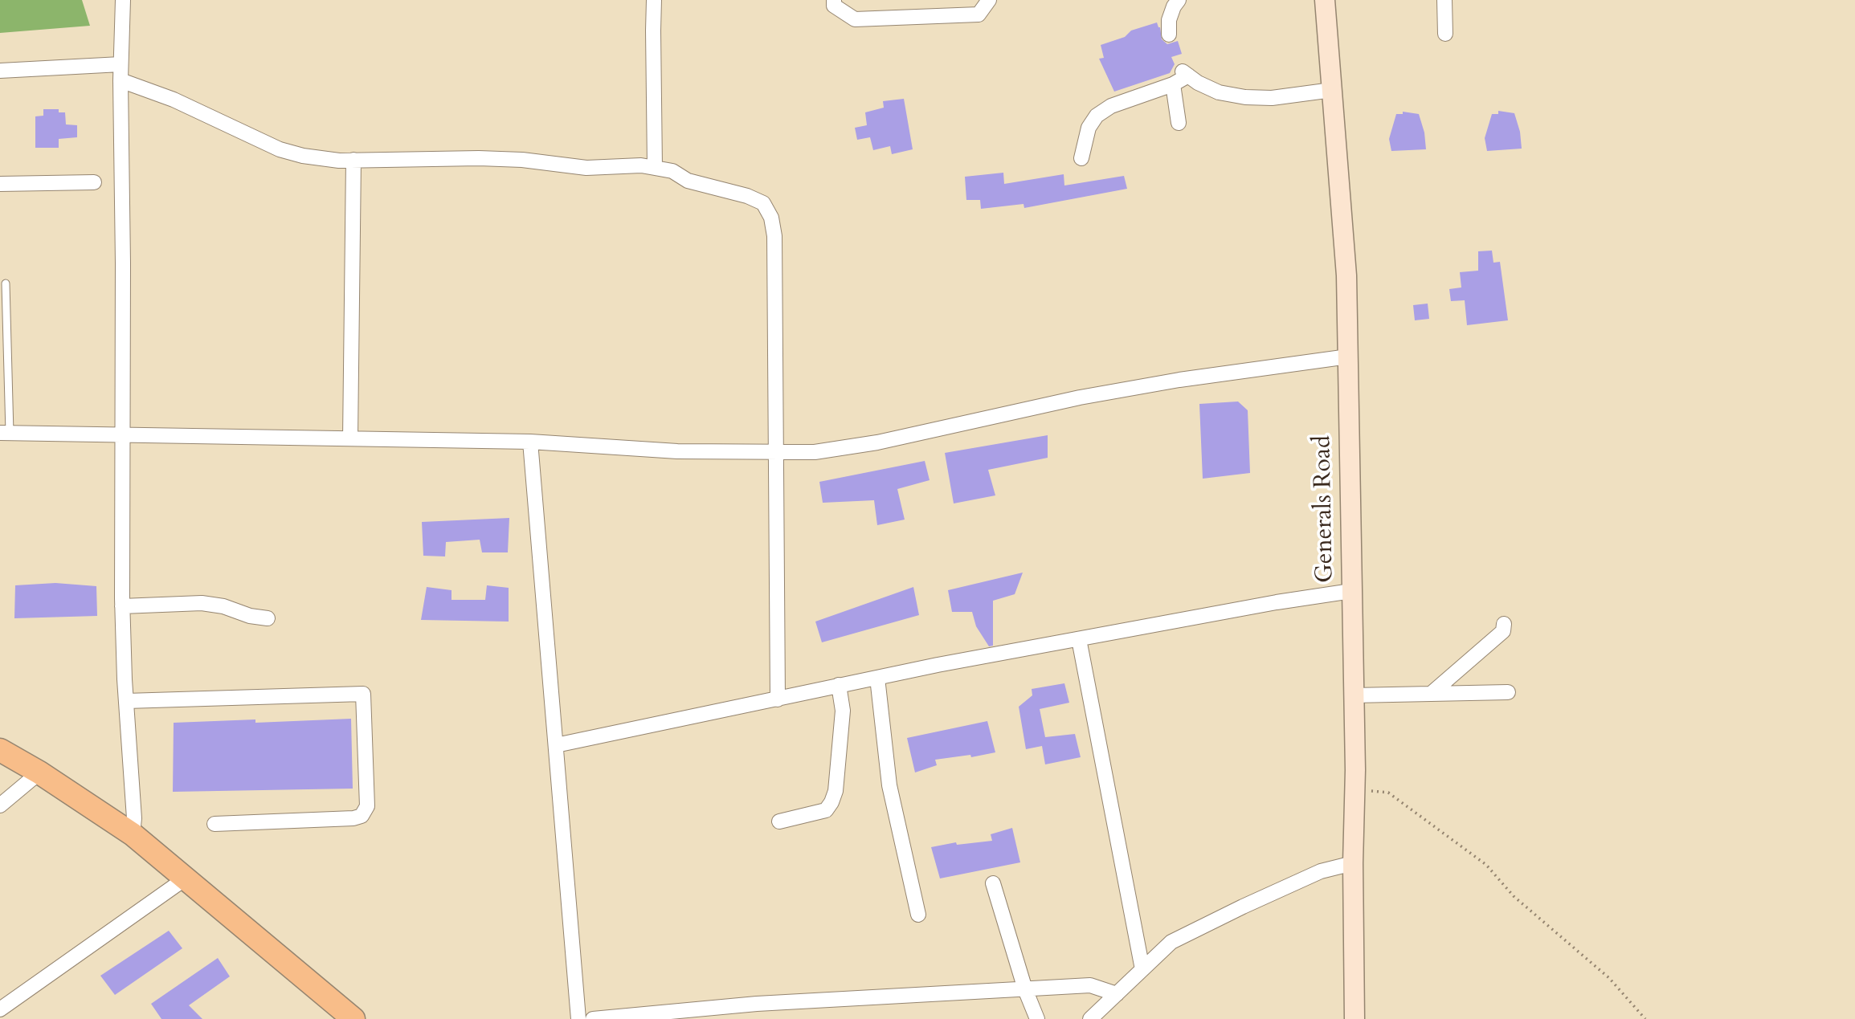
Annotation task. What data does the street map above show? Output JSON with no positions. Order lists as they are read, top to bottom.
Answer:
{
  "streets": {
    "street": ["Generals Road"]
  }
}
